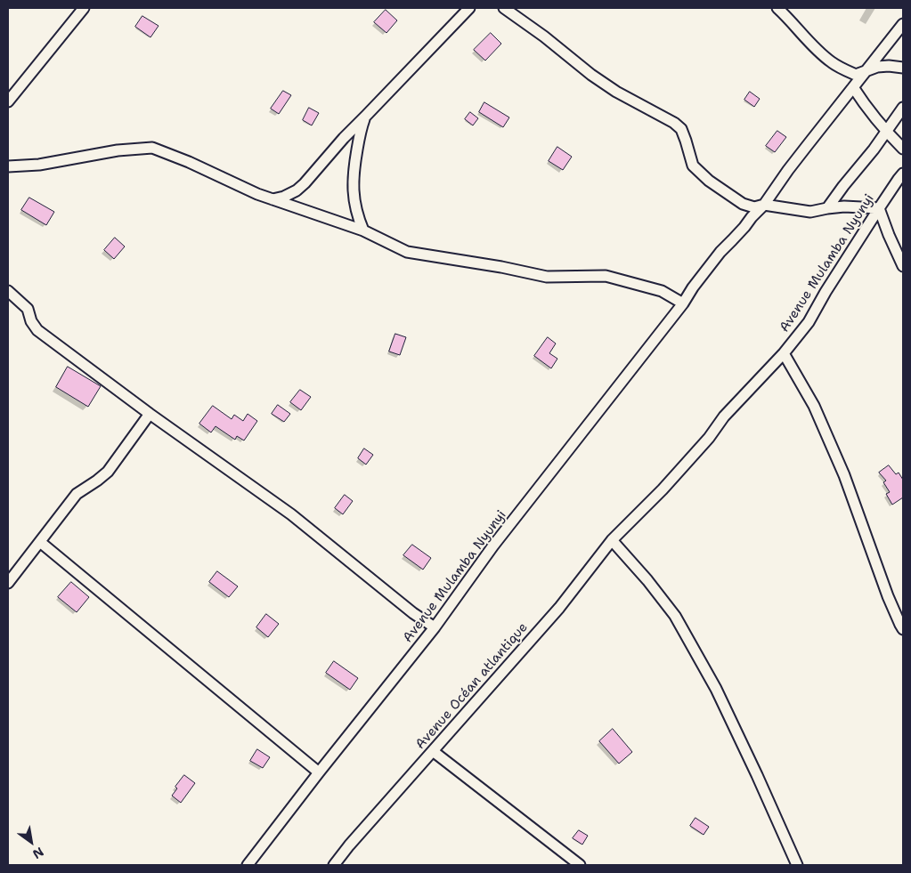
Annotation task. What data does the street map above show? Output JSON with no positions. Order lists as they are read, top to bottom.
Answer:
{
  "streets": {
    "street": ["Avenue Mulamba Nyunyi", "Avenue Océan atlantique"]
  },
  "crossings": [
    ["Avenue Mulamba Nyunyi", "Avenue Océan atlantique"]
  ],
  "north": "bottom right"
}
